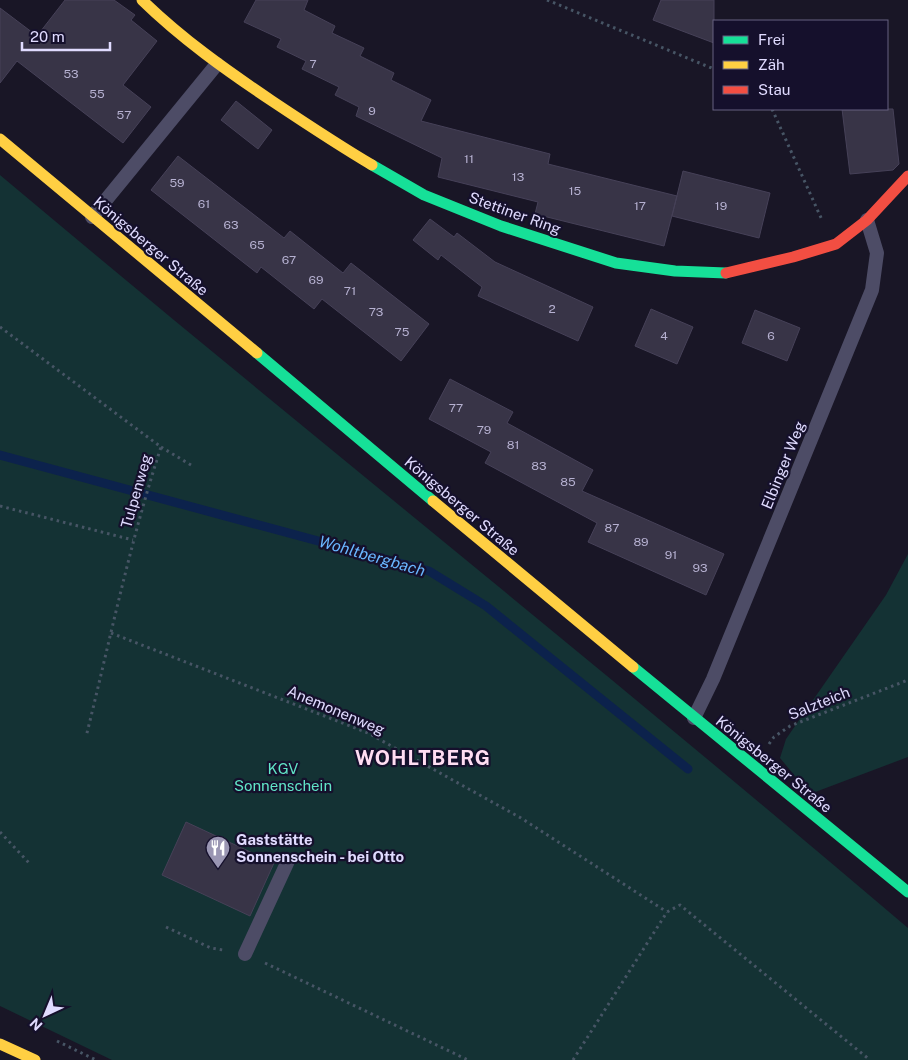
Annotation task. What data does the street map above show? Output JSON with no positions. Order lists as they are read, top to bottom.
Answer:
{
  "streets": {
    "street": ["Stettiner Ring", "Königsberger Straße"],
    "lane": ["Elbinger Weg"],
    "path": ["Tulpenweg", "Salzteich", "Anemonenweg"]
  },
  "crossings": [
    ["Stettiner Ring", "Elbinger Weg"],
    ["Königsberger Straße", "Elbinger Weg"],
    ["Königsberger Straße", "Salzteich"],
    ["Tulpenweg", "Anemonenweg"]
  ],
  "districts": ["WOHLTBERG"],
  "water": ["Wohltbergbach"],
  "parks": ["KGV Sonnenschein"],
  "places": {
    "restaurant": ["Gaststätte Sonnenschein - bei Otto"]
  },
  "house_numbers": [
    "7",
    "53",
    "55",
    "9",
    "57",
    "11",
    "13",
    "59",
    "15",
    "61",
    "17",
    "19",
    "63",
    "65",
    "67",
    "69",
    "71",
    "2",
    "73",
    "75",
    "4",
    "6",
    "77",
    "79",
    "81",
    "83",
    "85",
    "87",
    "89",
    "91",
    "93"
  ],
  "legend": ["Frei", "Zäh", "Stau"],
  "scale_bar": "20 m",
  "north": "bottom left"
}
